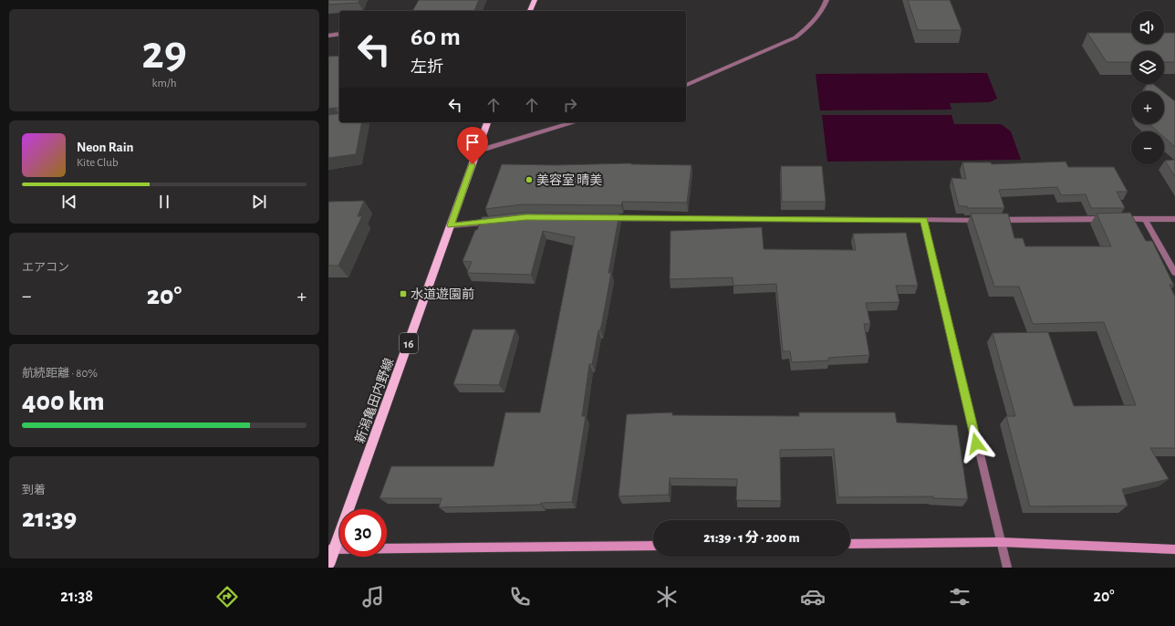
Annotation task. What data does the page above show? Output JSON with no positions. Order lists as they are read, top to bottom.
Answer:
{
  "streets": {
    "main road": ["16", "新潟亀田内野線"]
  },
  "places": {
    "other": ["美容室 晴美"],
    "transit": ["水道遊園前"]
  },
  "page": {
    "tile": [
      ["29", "km/h"],
      "エアコン",
      ["航続距離 · 80%", "400 km"],
      ["到着", "21:39"]
    ],
    "map_buttons": ["+", "−"],
    "turn": ["60 m", "左折"],
    "song": ["Neon Rain", "Kite Club"],
    "heat": ["−", "20°", "+"],
    "limit": "30",
    "trip": "21:39 · 1 分 · 200 m",
    "tabs": ["21:38", "20°"]
  }
}
